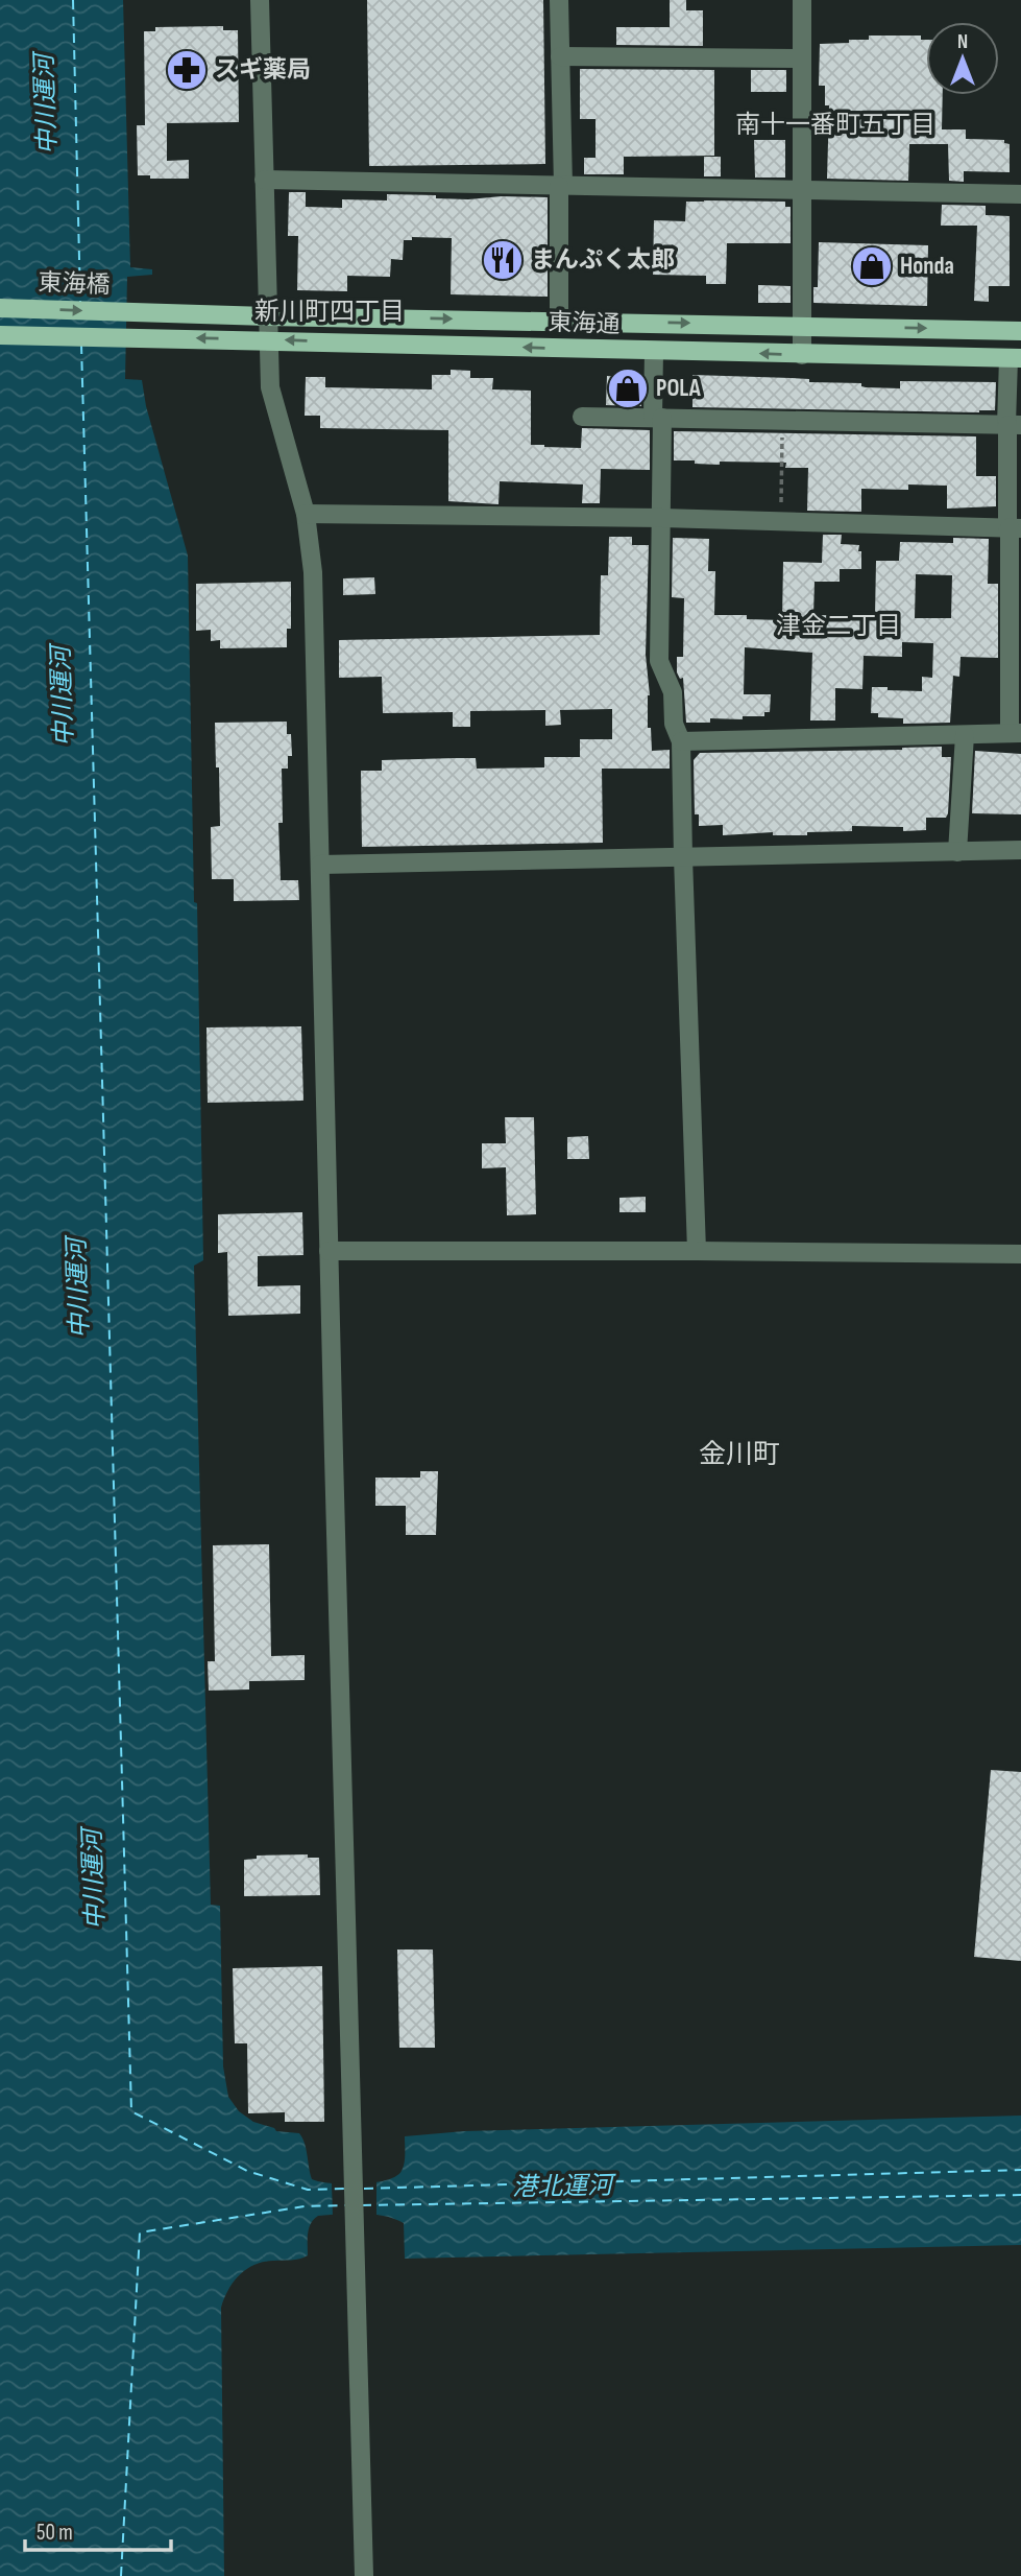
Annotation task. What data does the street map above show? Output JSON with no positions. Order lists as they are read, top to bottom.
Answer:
{
  "streets": {
    "main road": ["東海橋", "東海通"]
  },
  "one_way": ["東海橋", "東海通"],
  "districts": [
    "南十一番町五丁目",
    "新川町四丁目",
    "津金二丁目",
    "金川町"
  ],
  "water": ["中川運河", "港北運河"],
  "places": {
    "pharmacy": ["スギ薬局"],
    "restaurant": ["まんぷく太郎"],
    "shop": ["Honda", "POLA"]
  },
  "scale_bar": "50 m",
  "north": "top"
}
